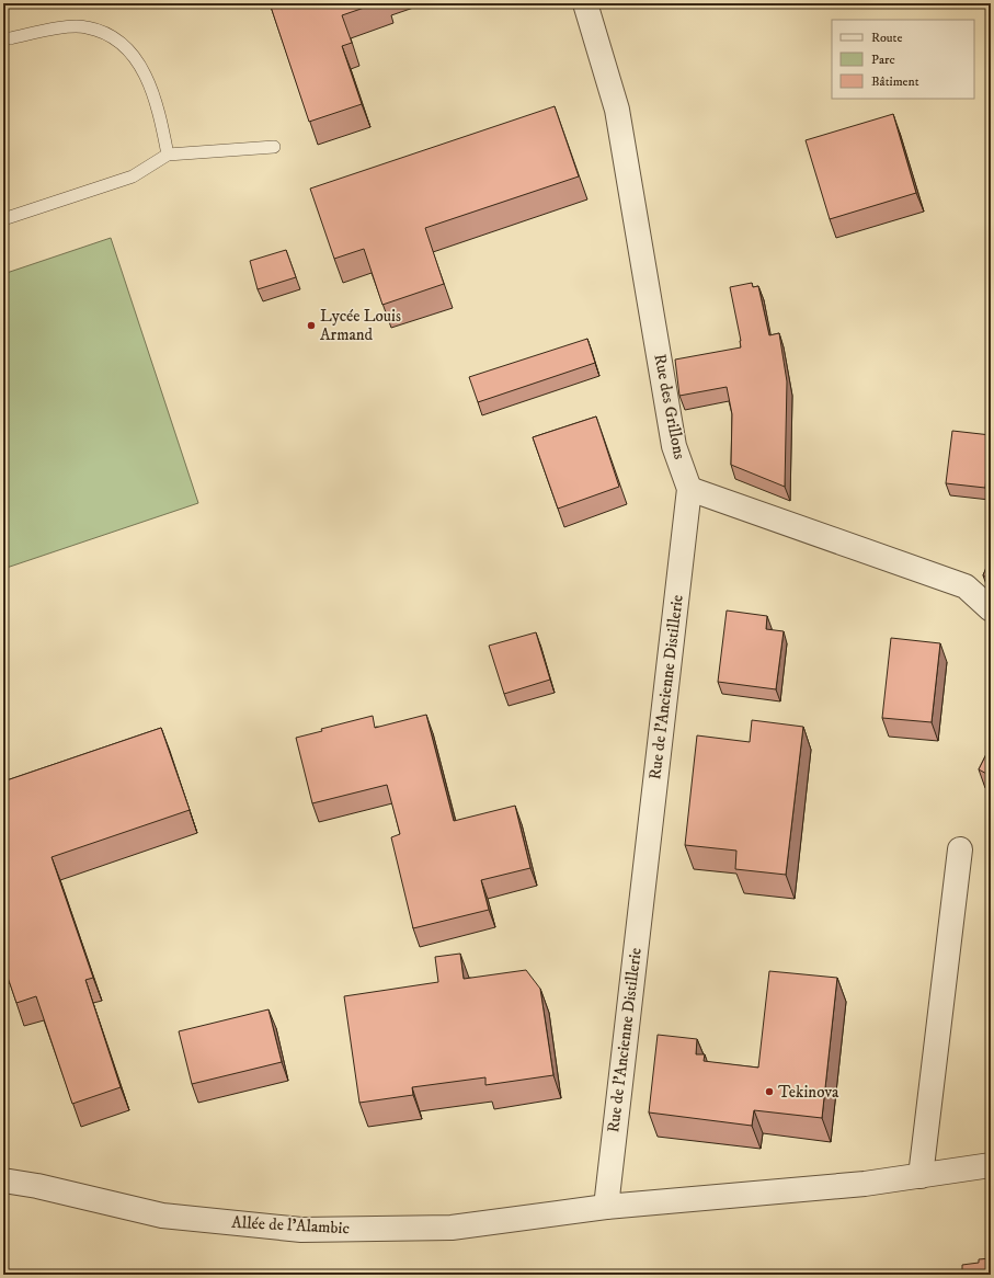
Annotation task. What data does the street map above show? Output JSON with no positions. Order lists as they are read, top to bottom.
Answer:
{
  "streets": {
    "street": ["Rue des Grillons", "Rue de l'Ancienne Distillerie", "Allée de l'Alambic"]
  },
  "crossings": [
    ["Rue des Grillons", "Rue de l'Ancienne Distillerie"],
    ["Rue de l'Ancienne Distillerie", "Allée de l'Alambic"]
  ],
  "places": ["Lycée Louis Armand", "Tekinova"],
  "legend": ["Route", "Parc", "Bâtiment"]
}
